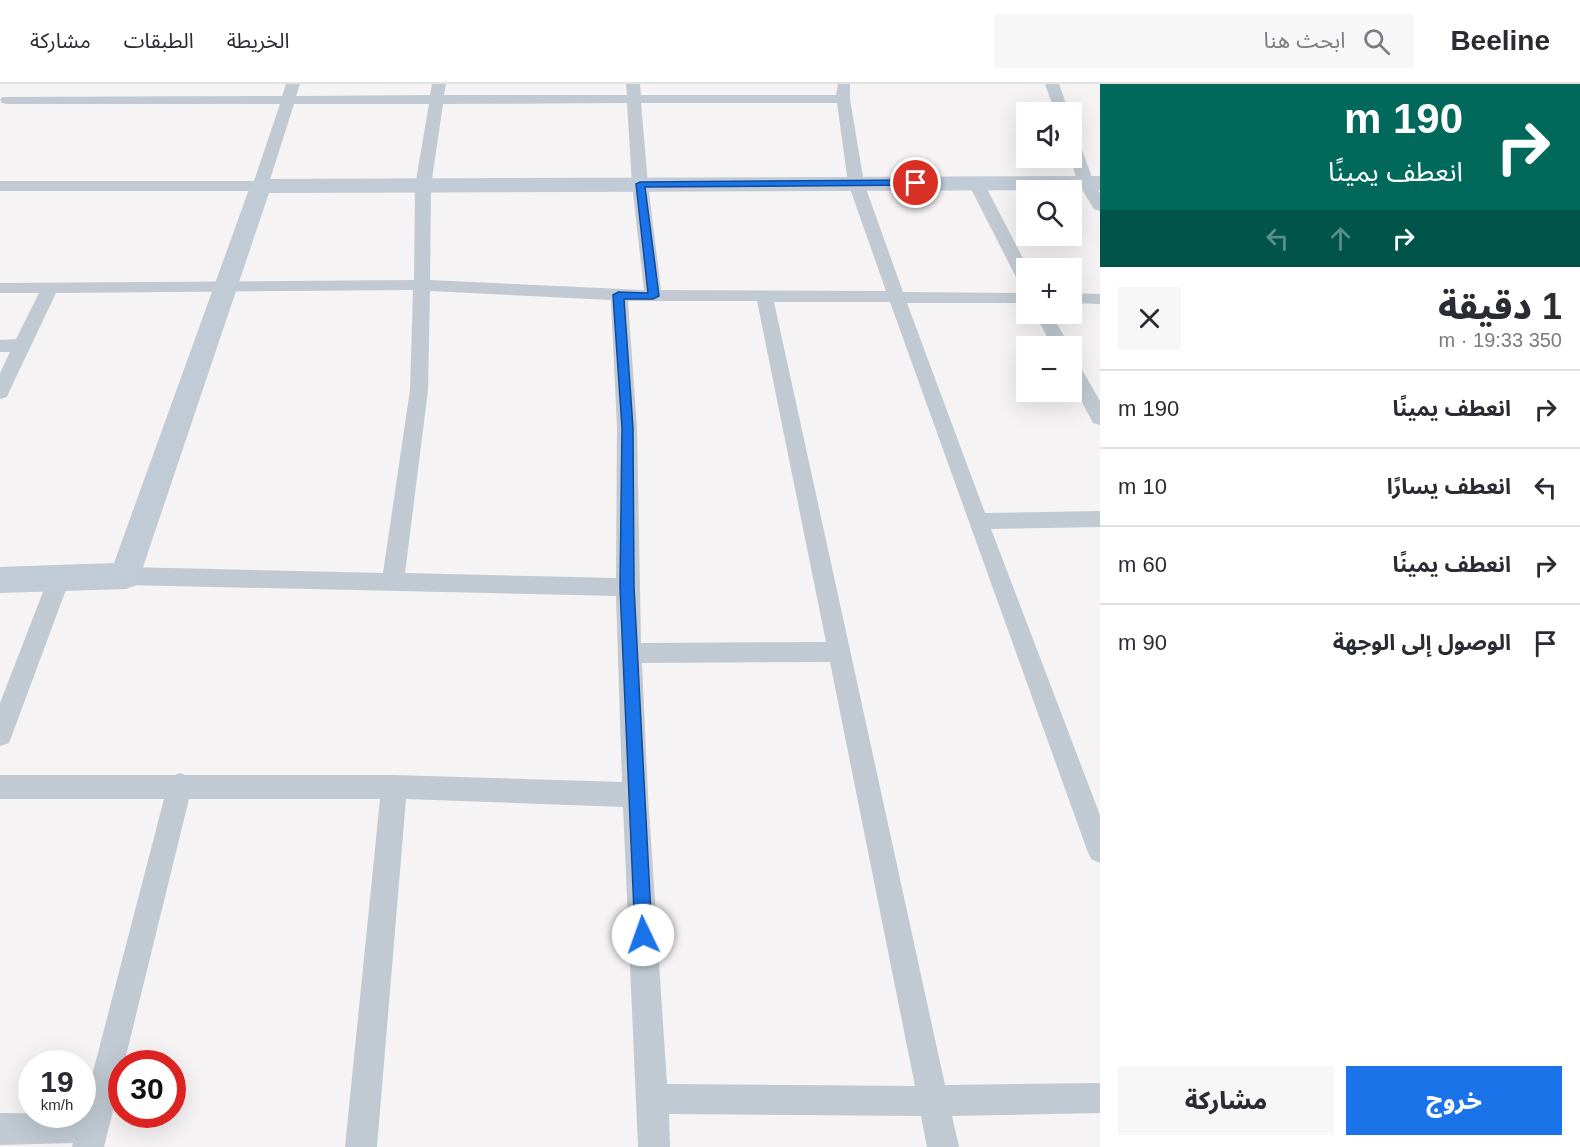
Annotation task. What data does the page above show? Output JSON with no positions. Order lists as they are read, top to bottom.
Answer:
{
  "page": {
    "header": "Beeline",
    "search": "ابحث هنا",
    "nav": ["الخريطة", "الطبقات", "مشاركة"],
    "turn": ["190 m", "انعطف يمينًا"],
    "map_buttons": ["+", "−"],
    "heading": ["1 دقيقة", "350 m · 19:33"],
    "list": [
      {
        "name": "انعطف يمينًا",
        "value": "190 m"
      },
      {
        "name": "انعطف يسارًا",
        "value": "10 m"
      },
      {
        "name": "انعطف يمينًا",
        "value": "60 m"
      },
      {
        "name": "الوصول إلى الوجهة",
        "value": "90 m"
      }
    ],
    "speed": "19 km/h",
    "limit": "30",
    "buttons": ["خروج", "مشاركة"]
  }
}
